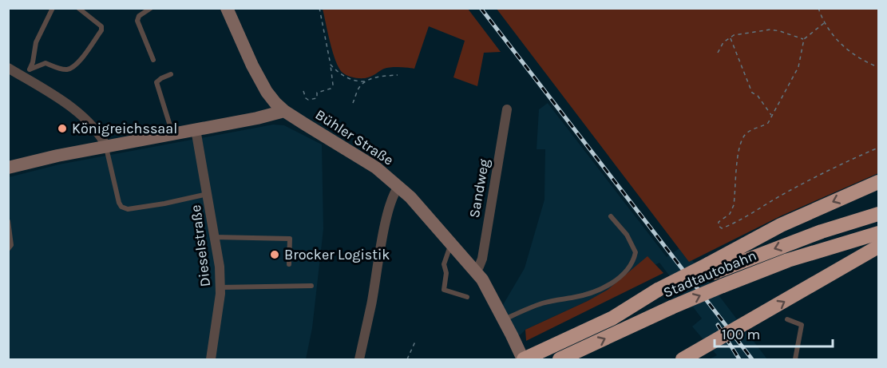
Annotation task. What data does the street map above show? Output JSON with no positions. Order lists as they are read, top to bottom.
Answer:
{
  "streets": {
    "highway": ["Stadtautobahn"],
    "main road": ["Bühler Straße"],
    "street": ["Sandweg", "Dieselstraße"]
  },
  "crossings": [
    ["Bühler Straße", "Sandweg"],
    ["Bühler Straße", "Stadtautobahn"]
  ],
  "places": ["Königreichssaal", "Brocker Logistik"],
  "scale_bar": "100 m"
}
